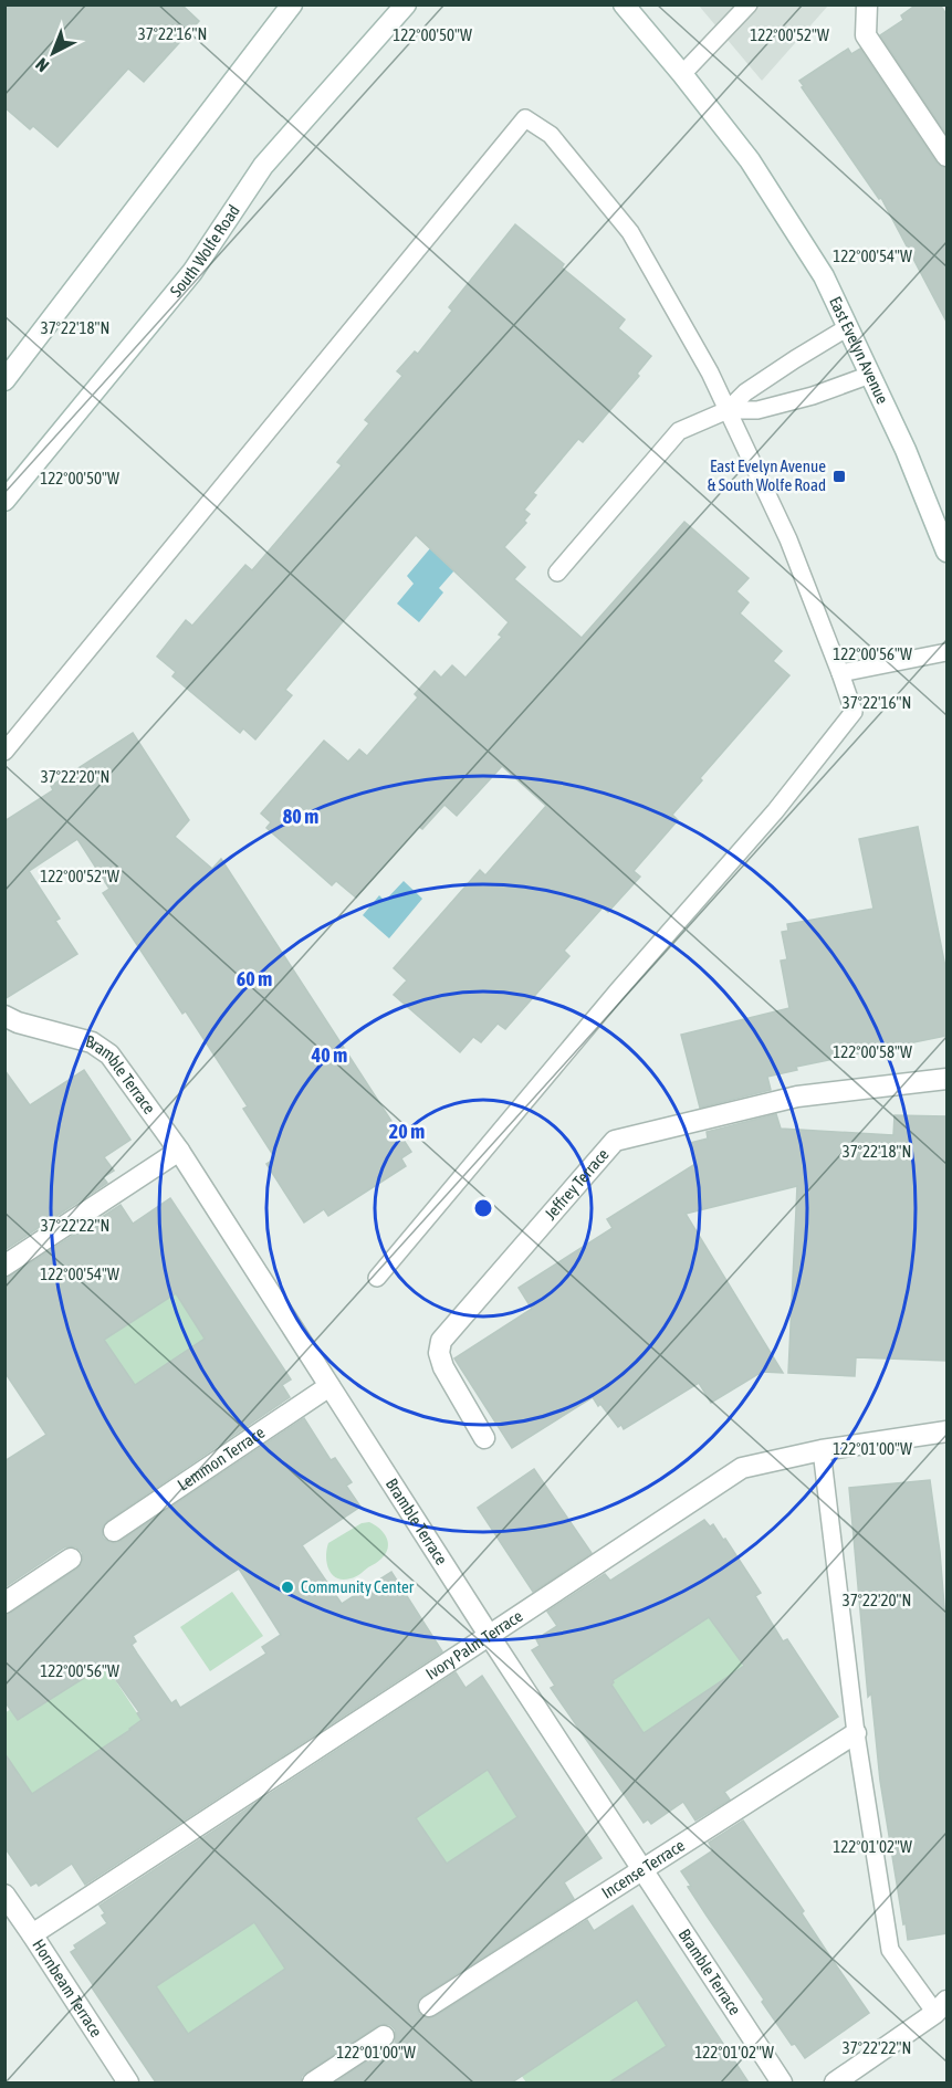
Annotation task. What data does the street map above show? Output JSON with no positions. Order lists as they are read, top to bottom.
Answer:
{
  "streets": {
    "street": [
      "South Wolfe Road",
      "East Evelyn Avenue",
      "Bramble Terrace",
      "Jeffrey Terrace",
      "Lemmon Terrace",
      "Ivory Palm Terrace",
      "Incense Terrace",
      "Hornbeam Terrace"
    ]
  },
  "crossings": [
    ["Bramble Terrace", "Lemmon Terrace"],
    ["Bramble Terrace", "Ivory Palm Terrace"],
    ["Bramble Terrace", "Incense Terrace"],
    ["Ivory Palm Terrace", "Hornbeam Terrace"]
  ],
  "places": {
    "transit": ["East Evelyn Avenue & South Wolfe Road"],
    "other": ["Community Center"]
  },
  "north": "bottom left",
  "coordinates": [
    "37°22'16\"N",
    "122°00'50\"W",
    "122°00'52\"W",
    "122°00'54\"W",
    "37°22'18\"N",
    "122°00'56\"W",
    "37°22'20\"N",
    "122°00'58\"W",
    "37°22'22\"N",
    "122°01'00\"W",
    "122°01'02\"W"
  ],
  "rings": [
    "80 m",
    "60 m",
    "40 m",
    "20 m"
  ]
}
